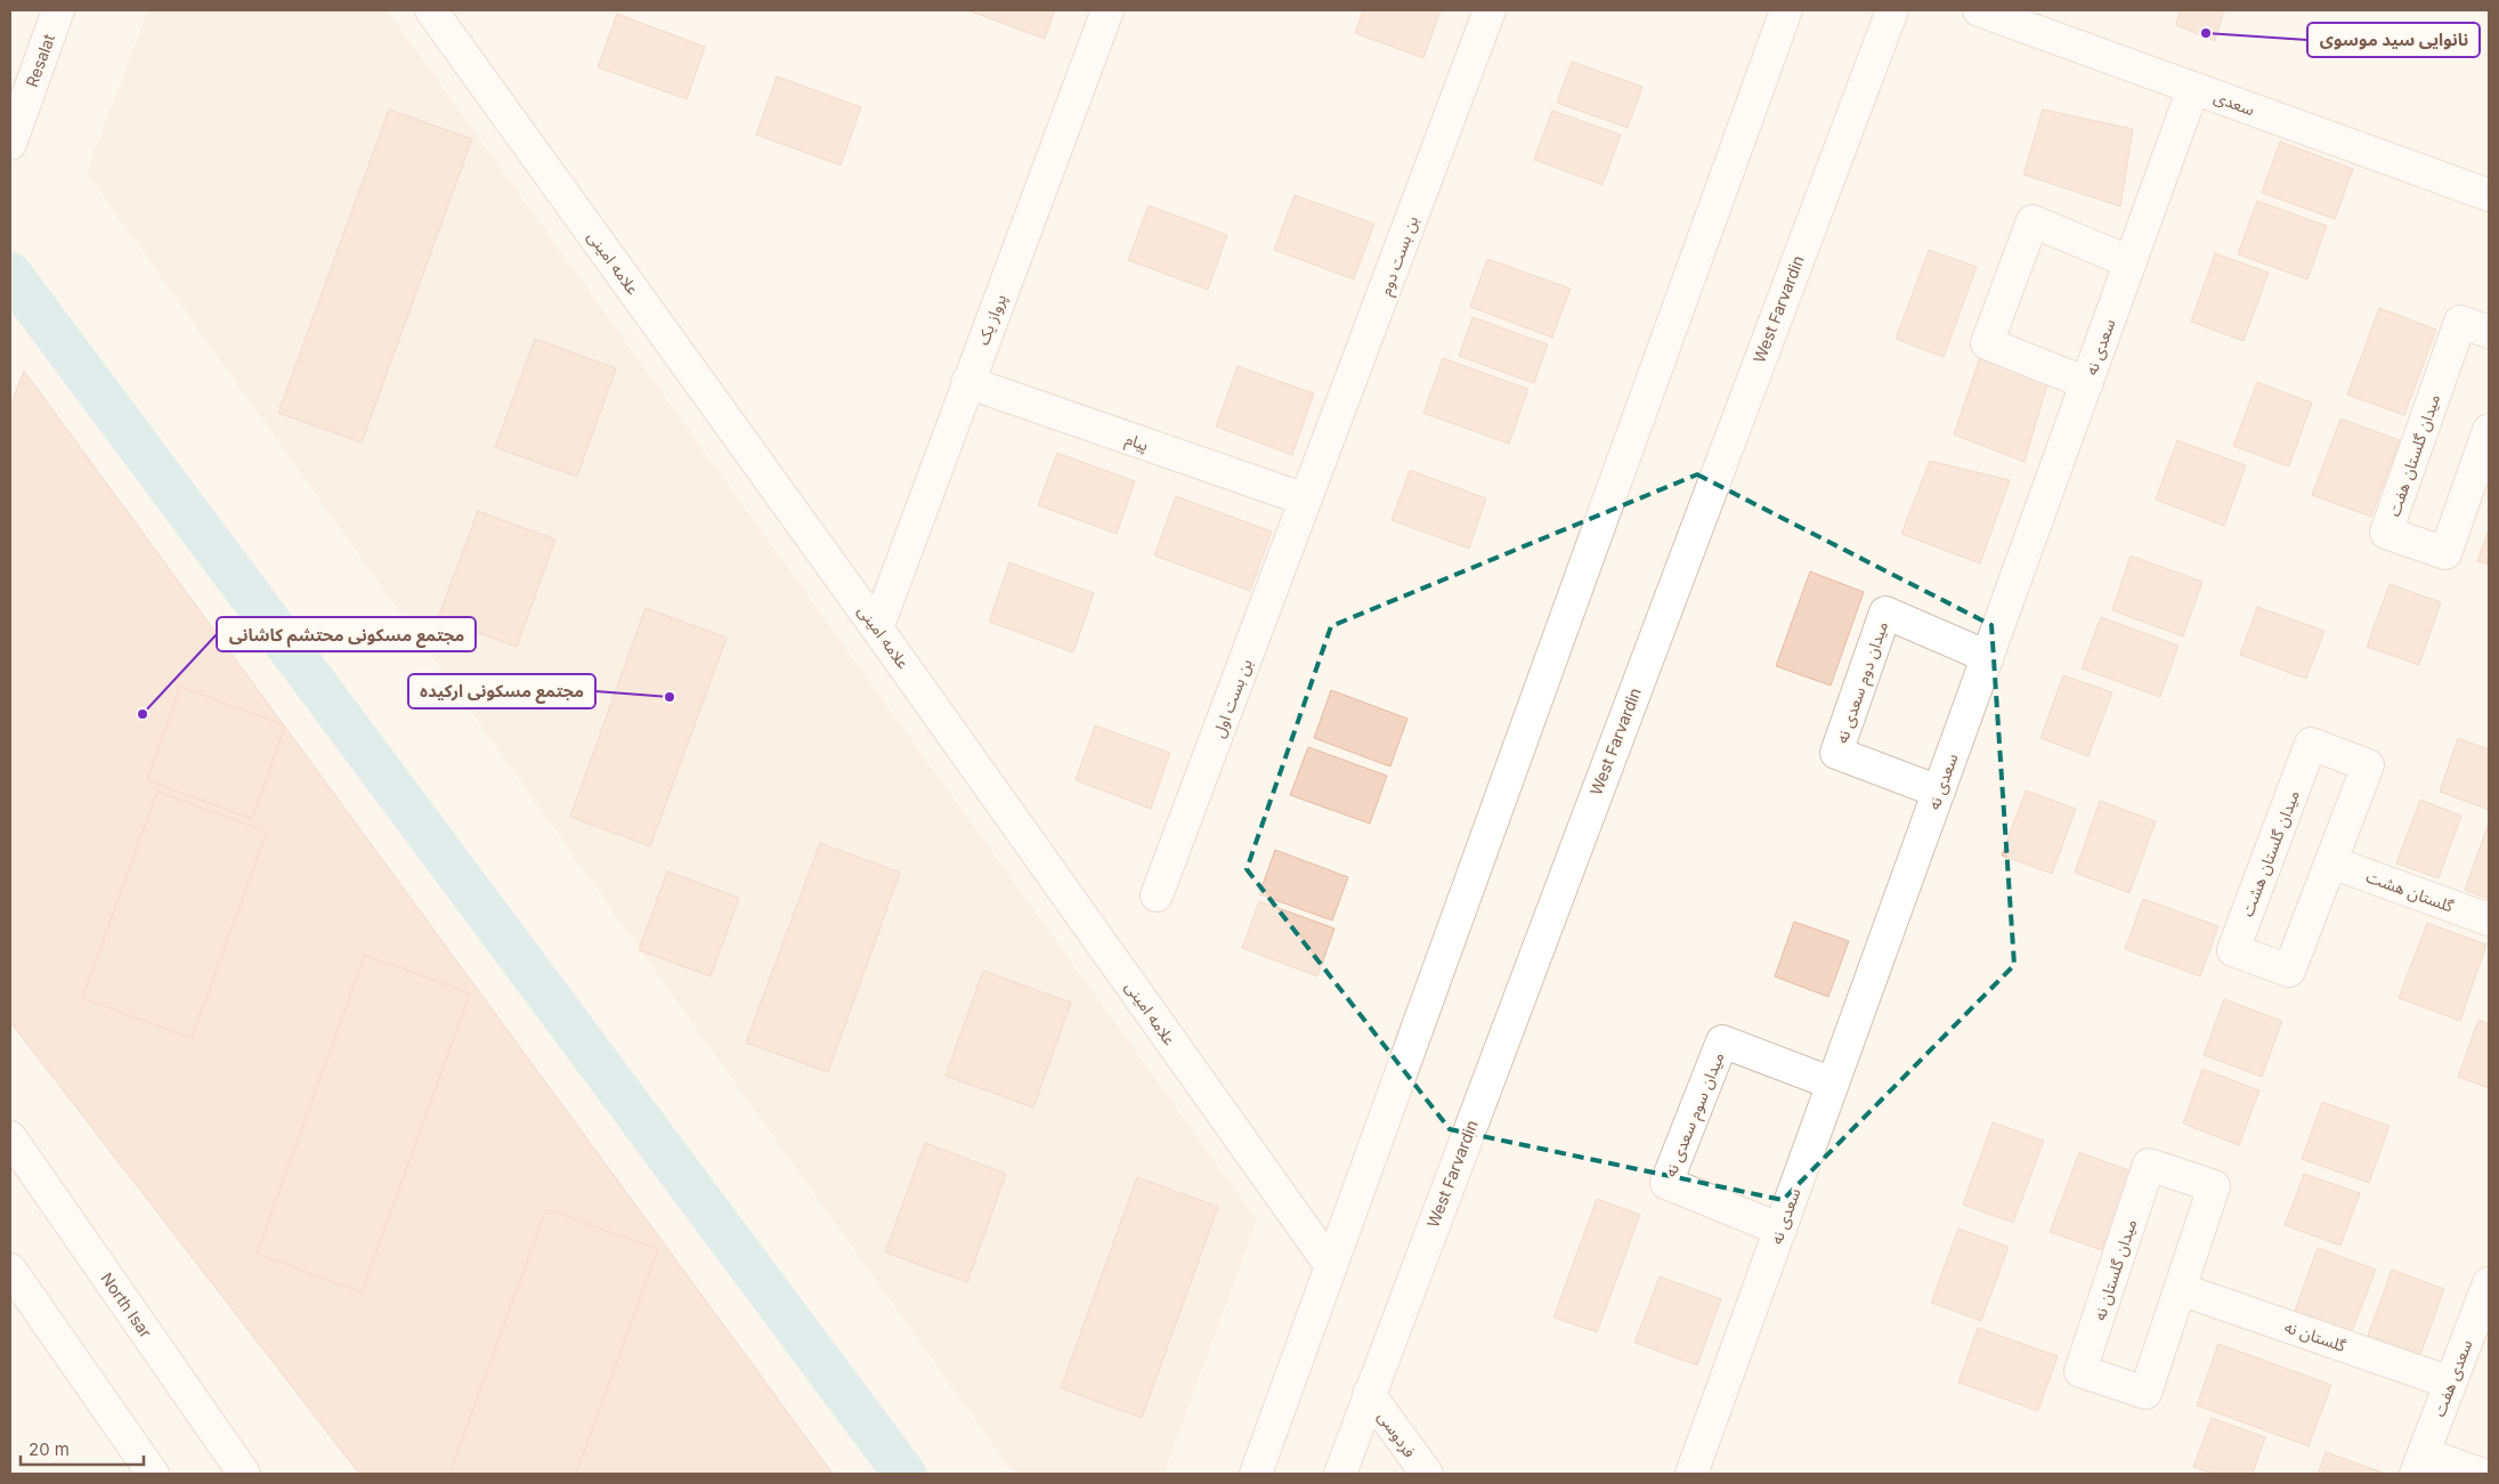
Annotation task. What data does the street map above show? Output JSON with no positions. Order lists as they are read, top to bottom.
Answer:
{
  "streets": {
    "street": [
      "Resalat",
      "سعدی",
      "بن بست دوم",
      "علامه امینی",
      "West Farvardin",
      "پرواز یک",
      "سعدی نه",
      "پیام",
      "میدان گلستان هفت",
      "میدان دوم سعدی نه",
      "بن بست اول",
      "میدان گلستان هشت",
      "گلستان هشت",
      "میدان سوم سعدی نه",
      "میدان گلستان نه",
      "North Isar",
      "گلستان نه",
      "سعدی هفت",
      "فردوسی"
    ]
  },
  "crossings": [
    ["سعدی", "سعدی نه"],
    ["بن بست دوم", "پیام"],
    ["بن بست دوم", "بن بست اول"],
    ["علامه امینی", "پرواز یک"],
    ["West Farvardin", "فردوسی"],
    ["پرواز یک", "پیام"],
    ["سعدی نه", "میدان دوم سعدی نه"],
    ["سعدی نه", "میدان سوم سعدی نه"],
    ["پیام", "بن بست اول"],
    ["میدان گلستان هشت", "گلستان هشت"],
    ["میدان گلستان نه", "گلستان نه"],
    ["گلستان نه", "سعدی هفت"]
  ],
  "places": ["نانوایی سید موسوی", "مجتمع مسکونی ارکیده", "مجتمع مسکونی محتشم کاشانی"],
  "scale_bar": "20 m"
}
